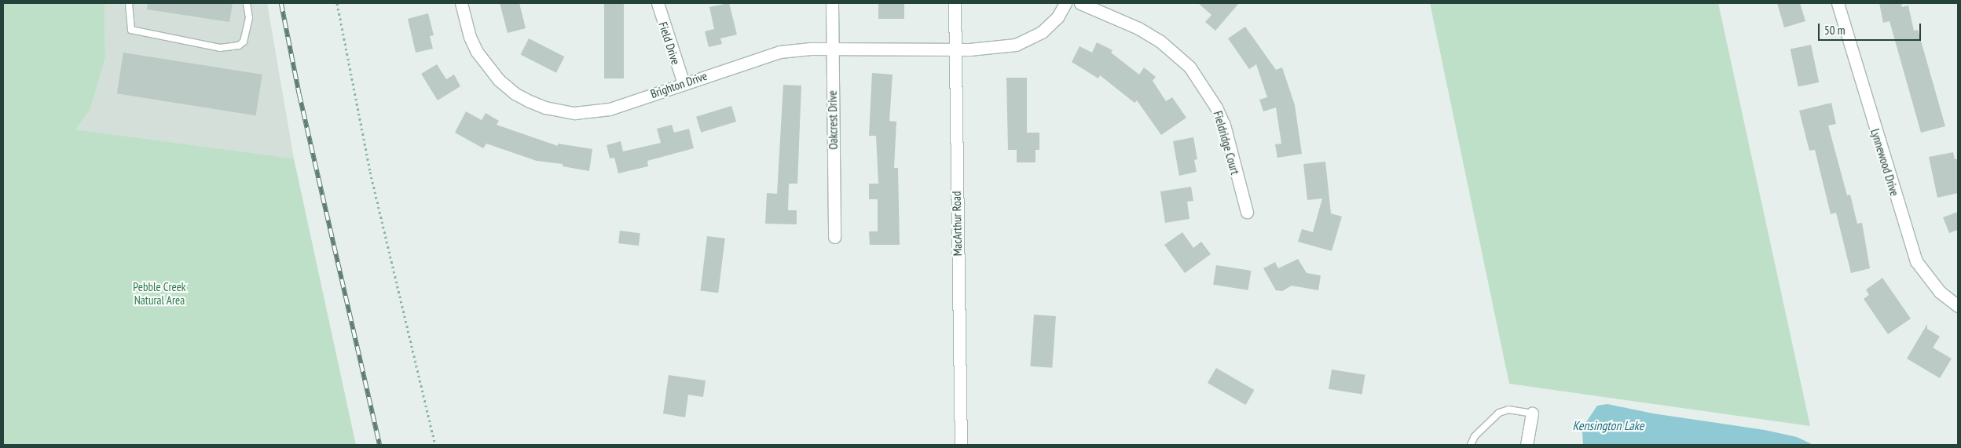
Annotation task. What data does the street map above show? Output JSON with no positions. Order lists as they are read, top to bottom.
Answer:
{
  "streets": {
    "street": [
      "Field Drive",
      "Brighton Drive",
      "Oakcrest Drive",
      "Fieldridge Court",
      "Lynnewood Drive",
      "MacArthur Road"
    ]
  },
  "crossings": [
    ["Field Drive", "Brighton Drive"],
    ["Brighton Drive", "Oakcrest Drive"],
    ["Brighton Drive", "MacArthur Road"]
  ],
  "water": ["Kensington Lake"],
  "parks": ["Pebble Creek Natural Area"],
  "scale_bar": "50 m"
}
